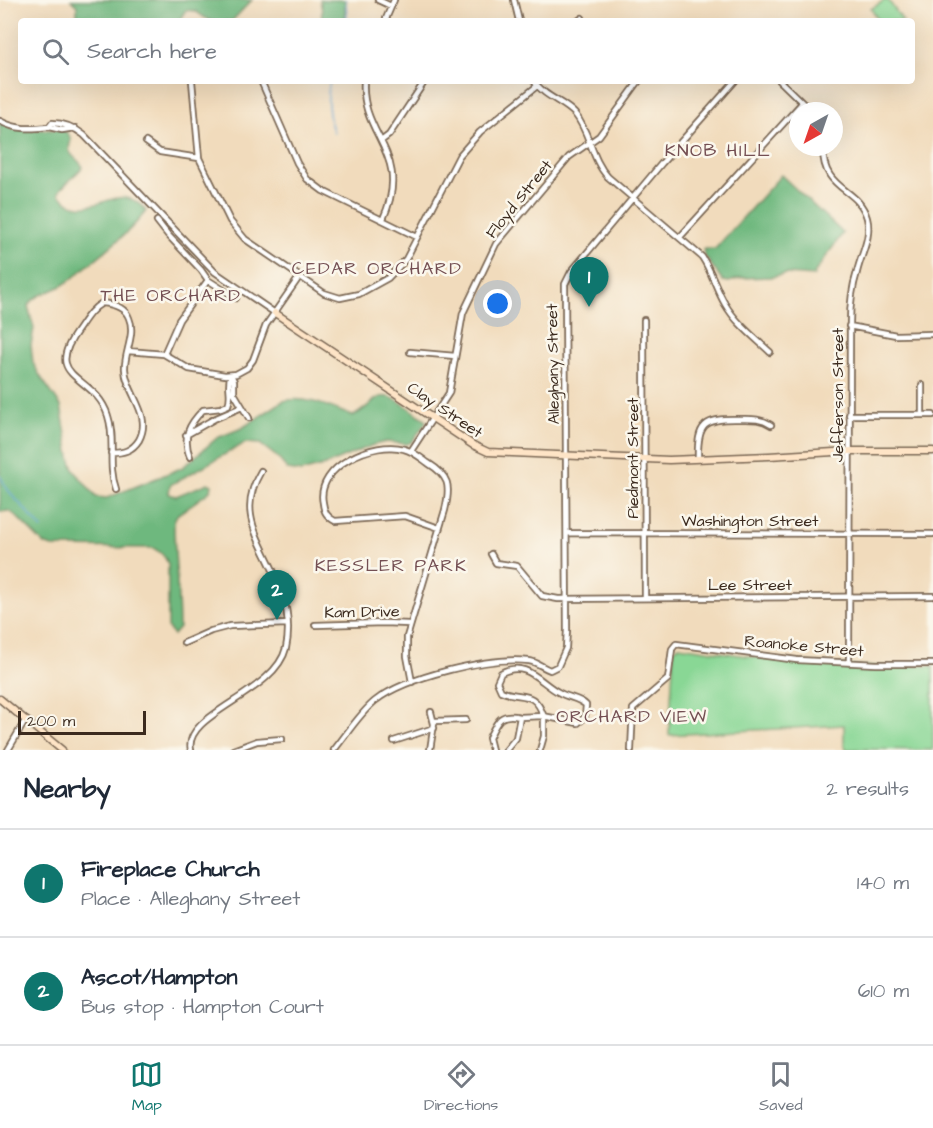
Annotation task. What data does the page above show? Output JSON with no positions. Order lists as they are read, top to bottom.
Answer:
{
  "streets": {
    "street": [
      "Floyd Street",
      "Alleghany Street",
      "Jefferson Street",
      "Clay Street",
      "Piedmont Street",
      "Washington Street",
      "Lee Street",
      "Kam Drive",
      "Roanoke Street"
    ]
  },
  "crossings": [
    ["Floyd Street", "Clay Street"],
    ["Alleghany Street", "Clay Street"],
    ["Alleghany Street", "Washington Street"],
    ["Alleghany Street", "Lee Street"],
    ["Jefferson Street", "Clay Street"],
    ["Jefferson Street", "Washington Street"],
    ["Jefferson Street", "Lee Street"],
    ["Jefferson Street", "Roanoke Street"],
    ["Clay Street", "Piedmont Street"],
    ["Piedmont Street", "Washington Street"],
    ["Piedmont Street", "Lee Street"]
  ],
  "districts": [
    "KNOB HILL",
    "CEDAR ORCHARD",
    "THE ORCHARD",
    "KESSLER PARK",
    "ORCHARD VIEW"
  ],
  "scale_bar": "200 m",
  "north": "bottom left",
  "page": {
    "search": "Search here",
    "pins": ["1", "2"],
    "scale": "200 m",
    "heading": ["Nearby", "2 results"],
    "list": [
      {
        "mark": "1",
        "name": "Fireplace Church",
        "note": "Place · Alleghany Street",
        "value": "140 m"
      },
      {
        "mark": "2",
        "name": "Ascot/Hampton",
        "note": "Bus stop · Hampton Court",
        "value": "610 m"
      }
    ],
    "nav": ["Map", "Directions", "Saved"]
  }
}
